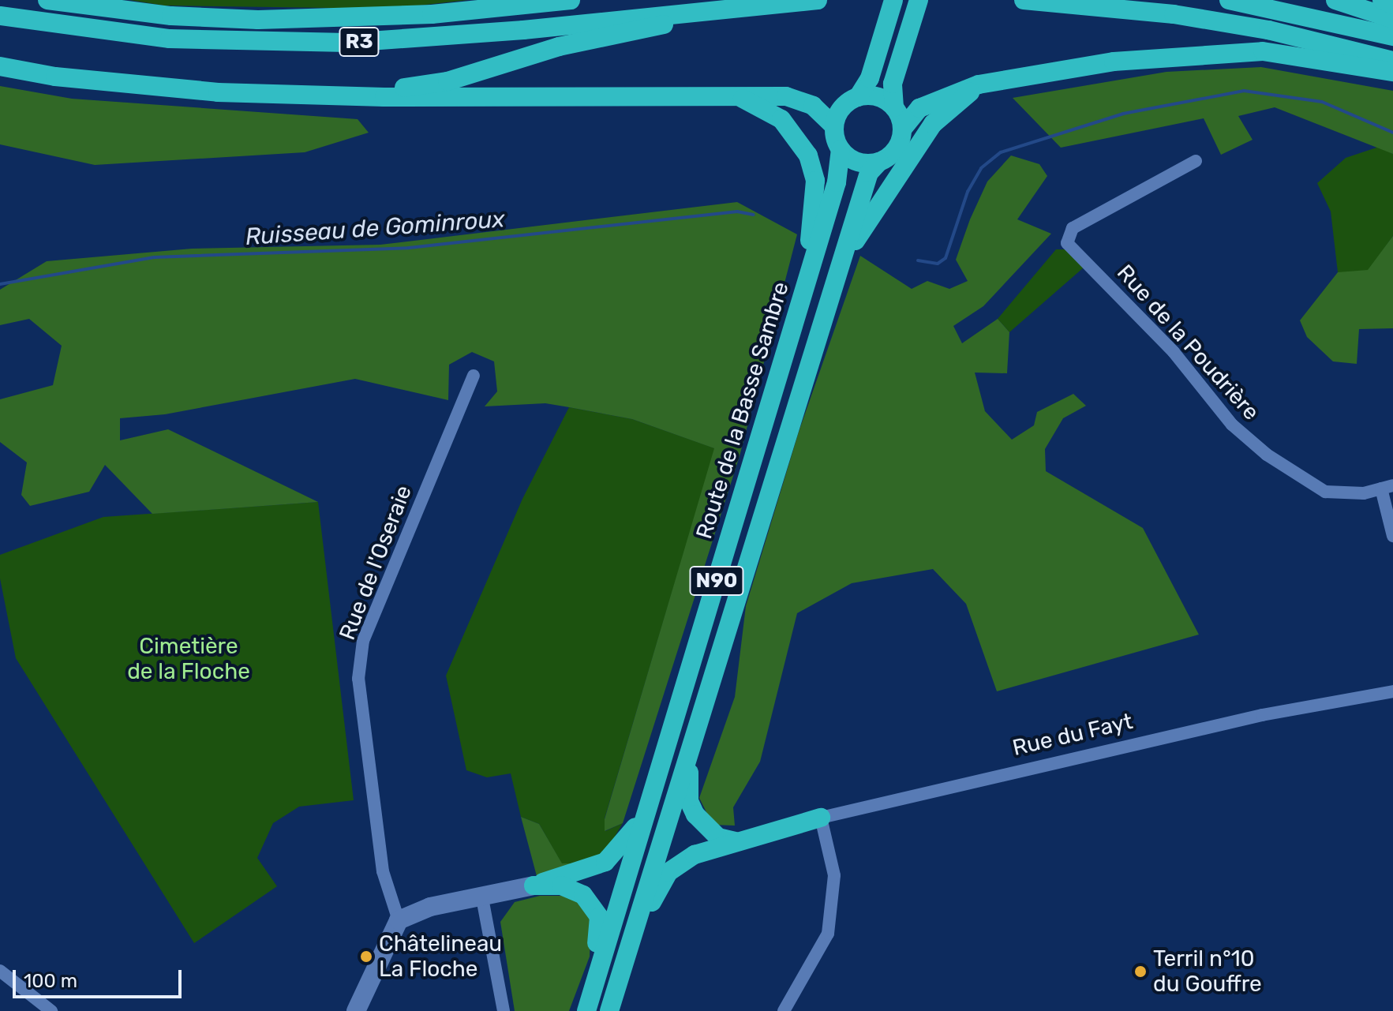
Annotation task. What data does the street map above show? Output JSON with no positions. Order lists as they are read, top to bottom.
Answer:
{
  "streets": {
    "highway": ["R3", "Route de la Basse Sambre", "N90"],
    "street": ["Rue de la Poudrière", "Rue de l'Oseraie", "Rue du Fayt"]
  },
  "crossings": [
    ["Route de la Basse Sambre", "N90"],
    ["N90", "Rue du Fayt"]
  ],
  "water": ["Ruisseau de Gominroux"],
  "parks": ["Cimetière de la Floche"],
  "places": ["Châtelineau La Floche", "Terril n°10 du Gouffre"],
  "scale_bar": "100 m"
}
